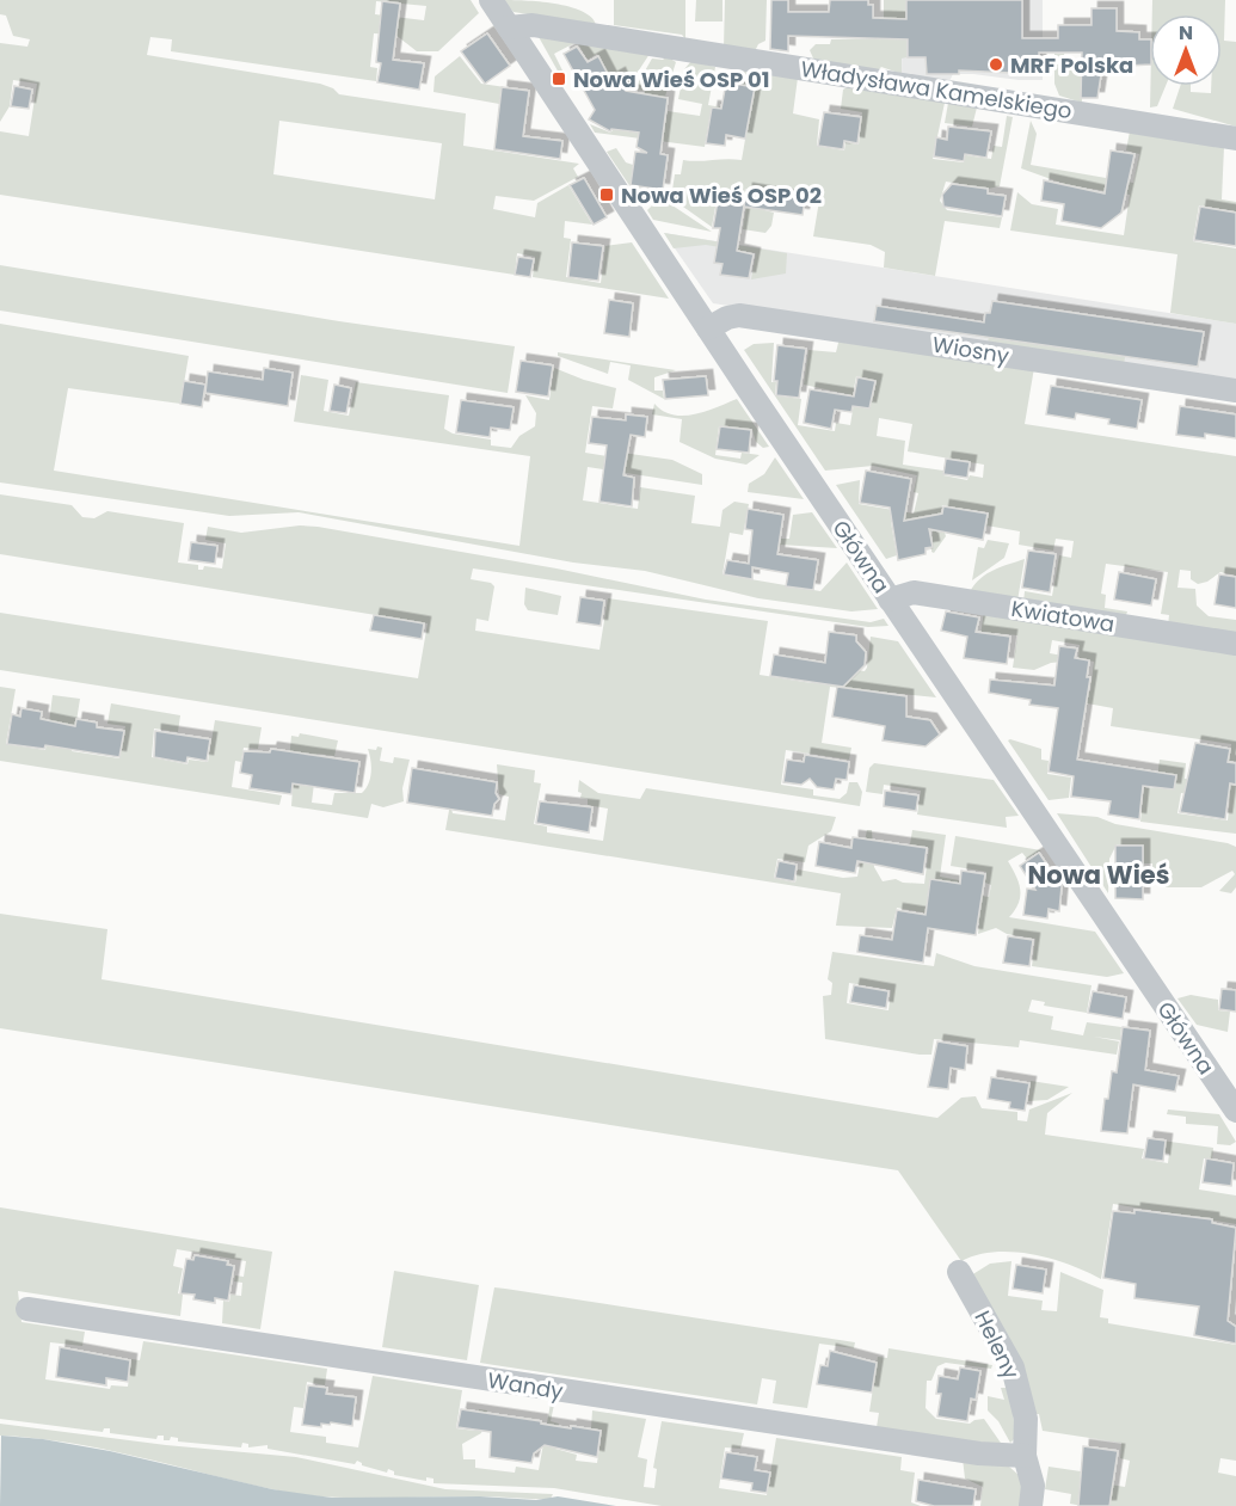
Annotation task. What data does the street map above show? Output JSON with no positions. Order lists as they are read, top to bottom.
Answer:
{
  "streets": {
    "street": [
      "Władysława Kamelskiego",
      "Wiosny",
      "Główna",
      "Kwiatowa",
      "Heleny",
      "Wandy"
    ]
  },
  "crossings": [
    ["Władysława Kamelskiego", "Główna"],
    ["Wiosny", "Główna"],
    ["Główna", "Kwiatowa"],
    ["Heleny", "Wandy"]
  ],
  "districts": ["Nowa Wieś"],
  "places": {
    "other": ["MRF Polska"],
    "transit": ["Nowa Wieś OSP 01", "Nowa Wieś OSP 02"]
  },
  "north": "top"
}
